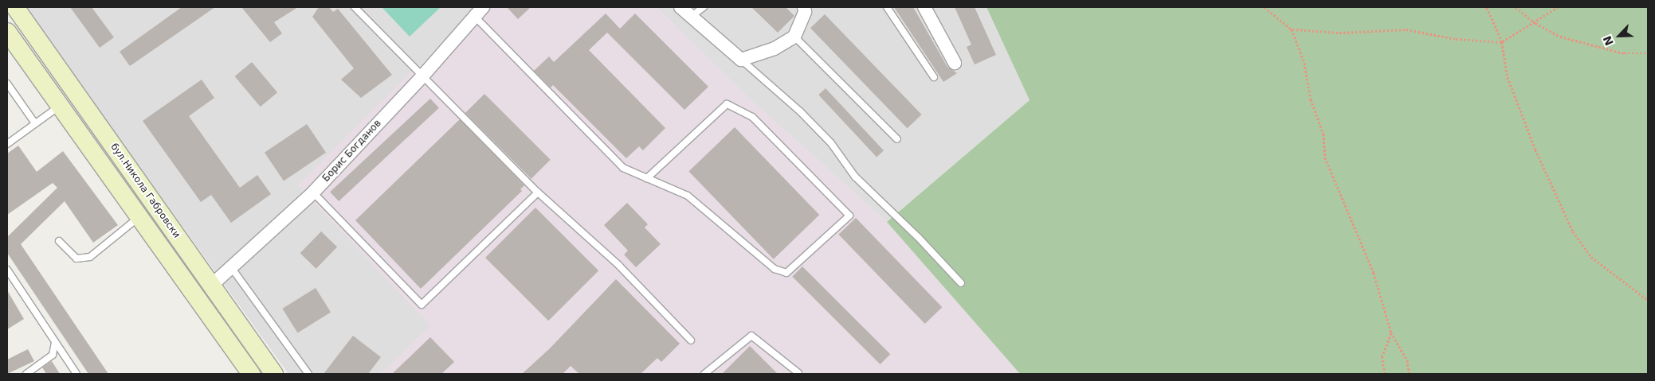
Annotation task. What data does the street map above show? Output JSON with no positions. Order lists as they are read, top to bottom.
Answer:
{
  "streets": {
    "street": ["Борис Богданов", "бул.Никола Габровски"]
  },
  "crossings": [
    ["Борис Богданов", "бул.Никола Габровски"]
  ],
  "north": "bottom left"
}
